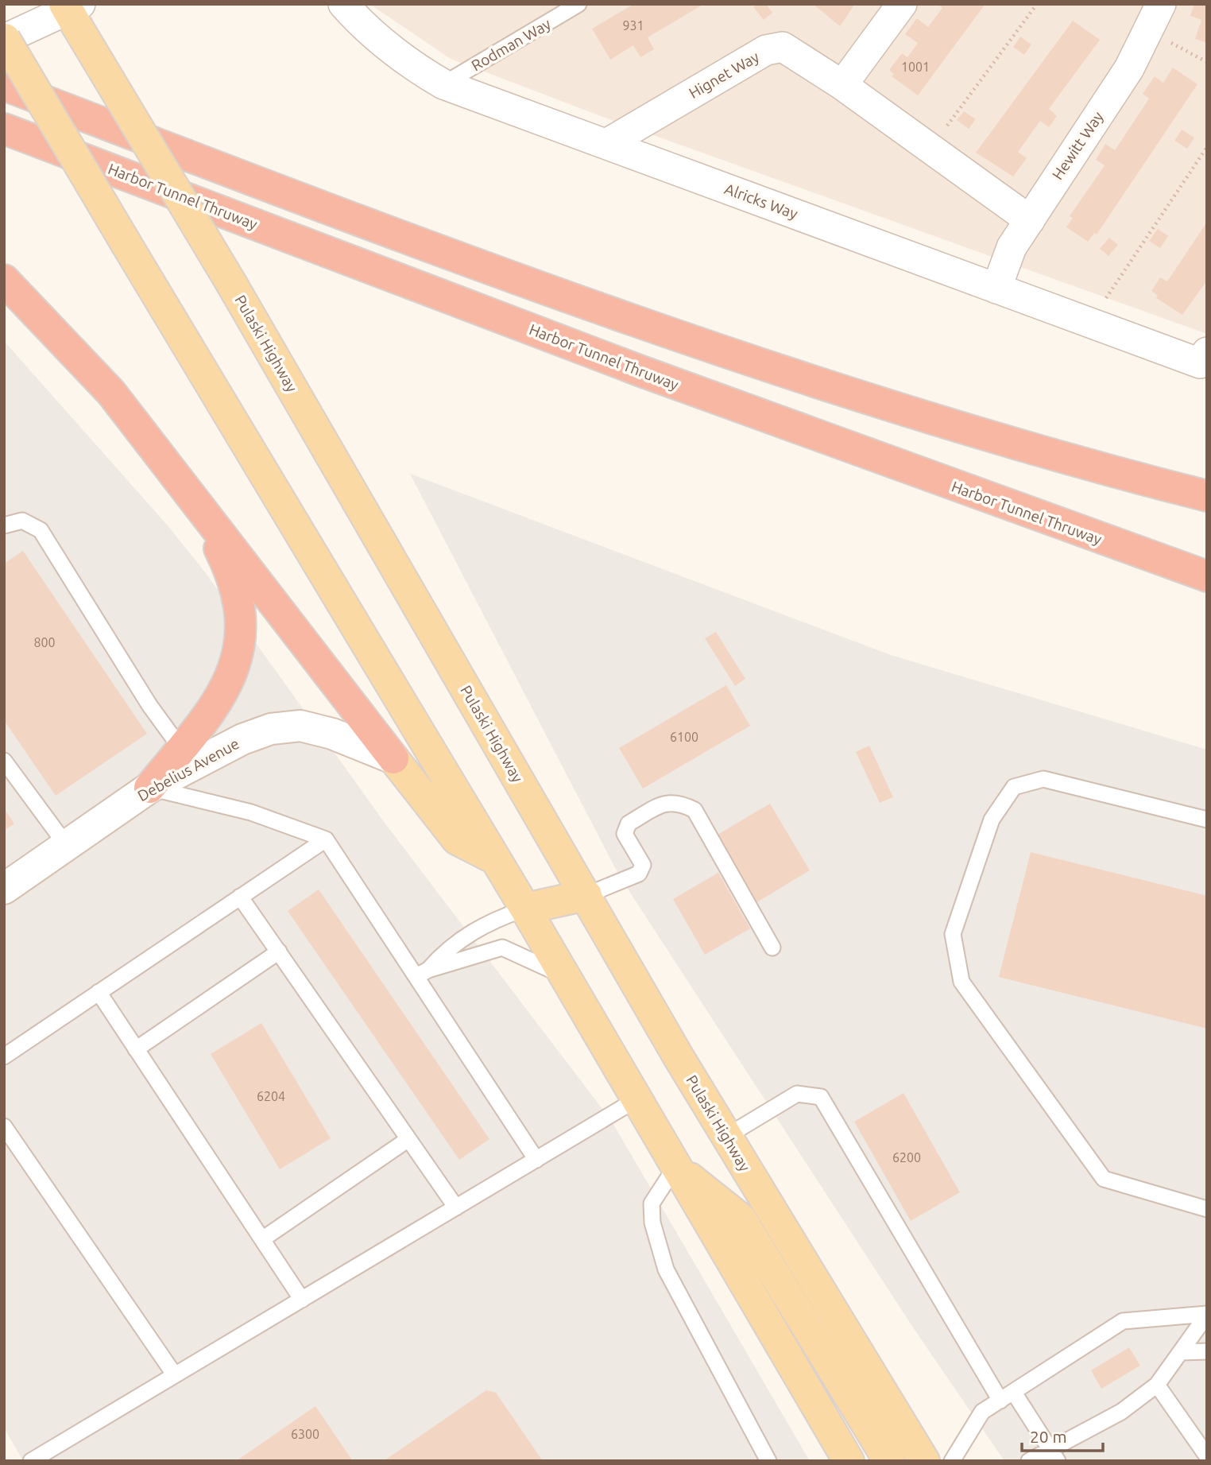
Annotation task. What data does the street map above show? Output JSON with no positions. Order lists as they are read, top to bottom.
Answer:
{
  "streets": {
    "highway": ["Harbor Tunnel Thruway"],
    "main road": ["Pulaski Highway", "Debelius Avenue"],
    "street": ["Hignet Way", "Hewitt Way", "Alricks Way"],
    "lane": ["Rodman Way"]
  },
  "crossings": [
    ["Rodman Way", "Alricks Way"],
    ["Hignet Way", "Hewitt Way"],
    ["Hignet Way", "Alricks Way"],
    ["Hewitt Way", "Alricks Way"]
  ],
  "house_numbers": [
    "931",
    "1001",
    "800",
    "6100",
    "6204",
    "6200",
    "6300"
  ],
  "scale_bar": "20 m"
}
